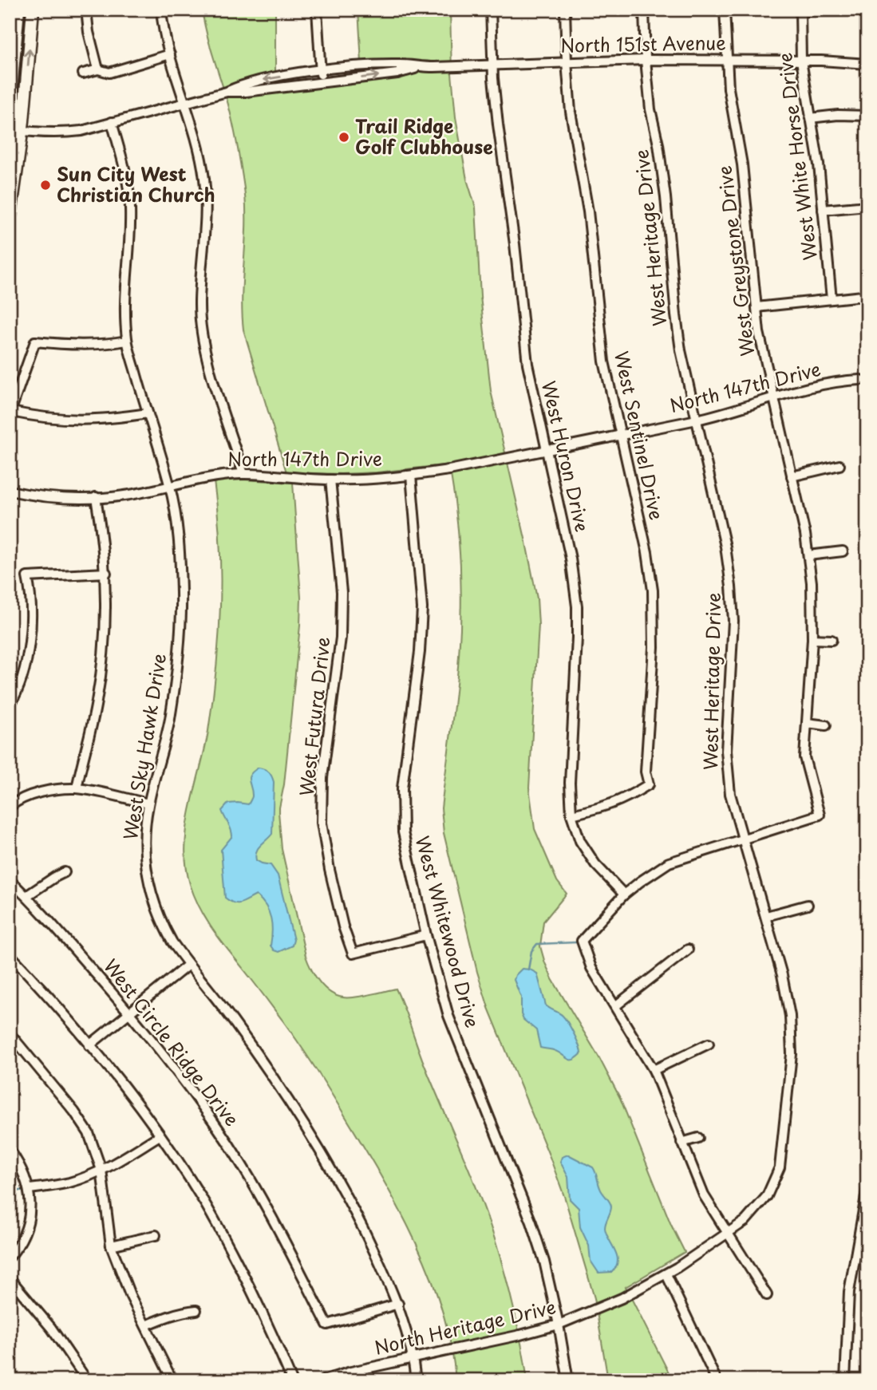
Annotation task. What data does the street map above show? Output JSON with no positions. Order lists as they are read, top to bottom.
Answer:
{
  "streets": {
    "street": [
      "North 151st Avenue",
      "West White Horse Drive",
      "West Heritage Drive",
      "West Greystone Drive",
      "North 147th Drive",
      "West Sentinel Drive",
      "West Huron Drive",
      "West Futura Drive",
      "West Sky Hawk Drive",
      "West Whitewood Drive",
      "West Circle Ridge Drive",
      "North Heritage Drive"
    ]
  },
  "crossings": [
    ["North 151st Avenue", "West White Horse Drive"],
    ["North 151st Avenue", "West Heritage Drive"],
    ["North 151st Avenue", "West Greystone Drive"],
    ["North 151st Avenue", "West Sentinel Drive"],
    ["North 151st Avenue", "West Huron Drive"],
    ["North 151st Avenue", "West Sky Hawk Drive"],
    ["West Heritage Drive", "West Greystone Drive"],
    ["West Heritage Drive", "North 147th Drive"],
    ["West Heritage Drive", "North Heritage Drive"],
    ["West Greystone Drive", "North 147th Drive"],
    ["North 147th Drive", "West Sentinel Drive"],
    ["North 147th Drive", "West Huron Drive"],
    ["North 147th Drive", "West Futura Drive"],
    ["North 147th Drive", "West Sky Hawk Drive"],
    ["North 147th Drive", "West Whitewood Drive"],
    ["West Sentinel Drive", "West Huron Drive"],
    ["West Futura Drive", "West Whitewood Drive"],
    ["West Sky Hawk Drive", "West Circle Ridge Drive"],
    ["West Sky Hawk Drive", "North Heritage Drive"],
    ["West Whitewood Drive", "North Heritage Drive"]
  ],
  "places": ["Trail Ridge Golf Clubhouse", "Sun City West Christian Church"]
}
